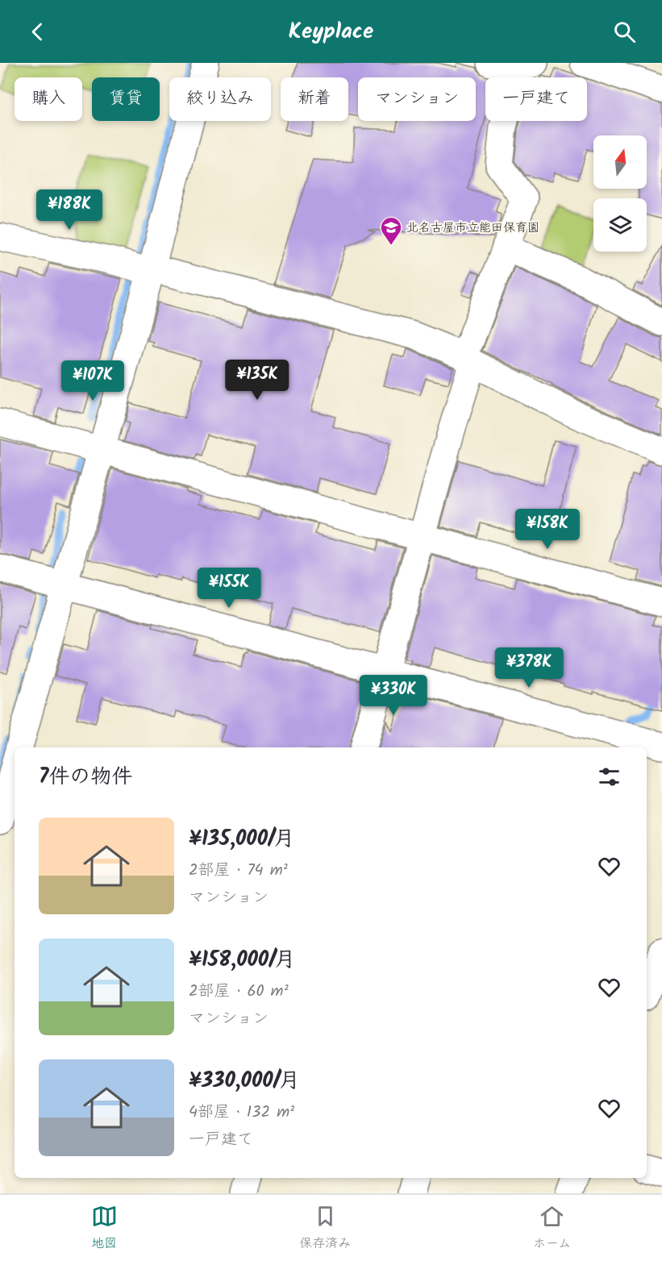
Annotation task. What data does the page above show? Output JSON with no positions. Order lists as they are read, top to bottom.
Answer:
{
  "places": {
    "school or university": ["北名古屋市立能田保育園"]
  },
  "north": "top",
  "page": {
    "header": "Keyplace",
    "chip": [
      "購入",
      "賃貸",
      "絞り込み",
      "新着",
      "マンション",
      "一戸建て"
    ],
    "price": [
      "¥188K",
      "¥135K",
      "¥107K",
      "¥158K",
      "¥155K",
      "¥378K",
      "¥330K"
    ],
    "heading": "7件の物件",
    "list": [
      {
        "name": "¥135,000/月",
        "note": "2部屋 · 74 m² · マンション"
      },
      {
        "name": "¥158,000/月",
        "note": "2部屋 · 60 m² · マンション"
      },
      {
        "name": "¥330,000/月",
        "note": "4部屋 · 132 m² · 一戸建て"
      }
    ],
    "tabs": ["地図", "保存済み", "ホーム"]
  }
}
